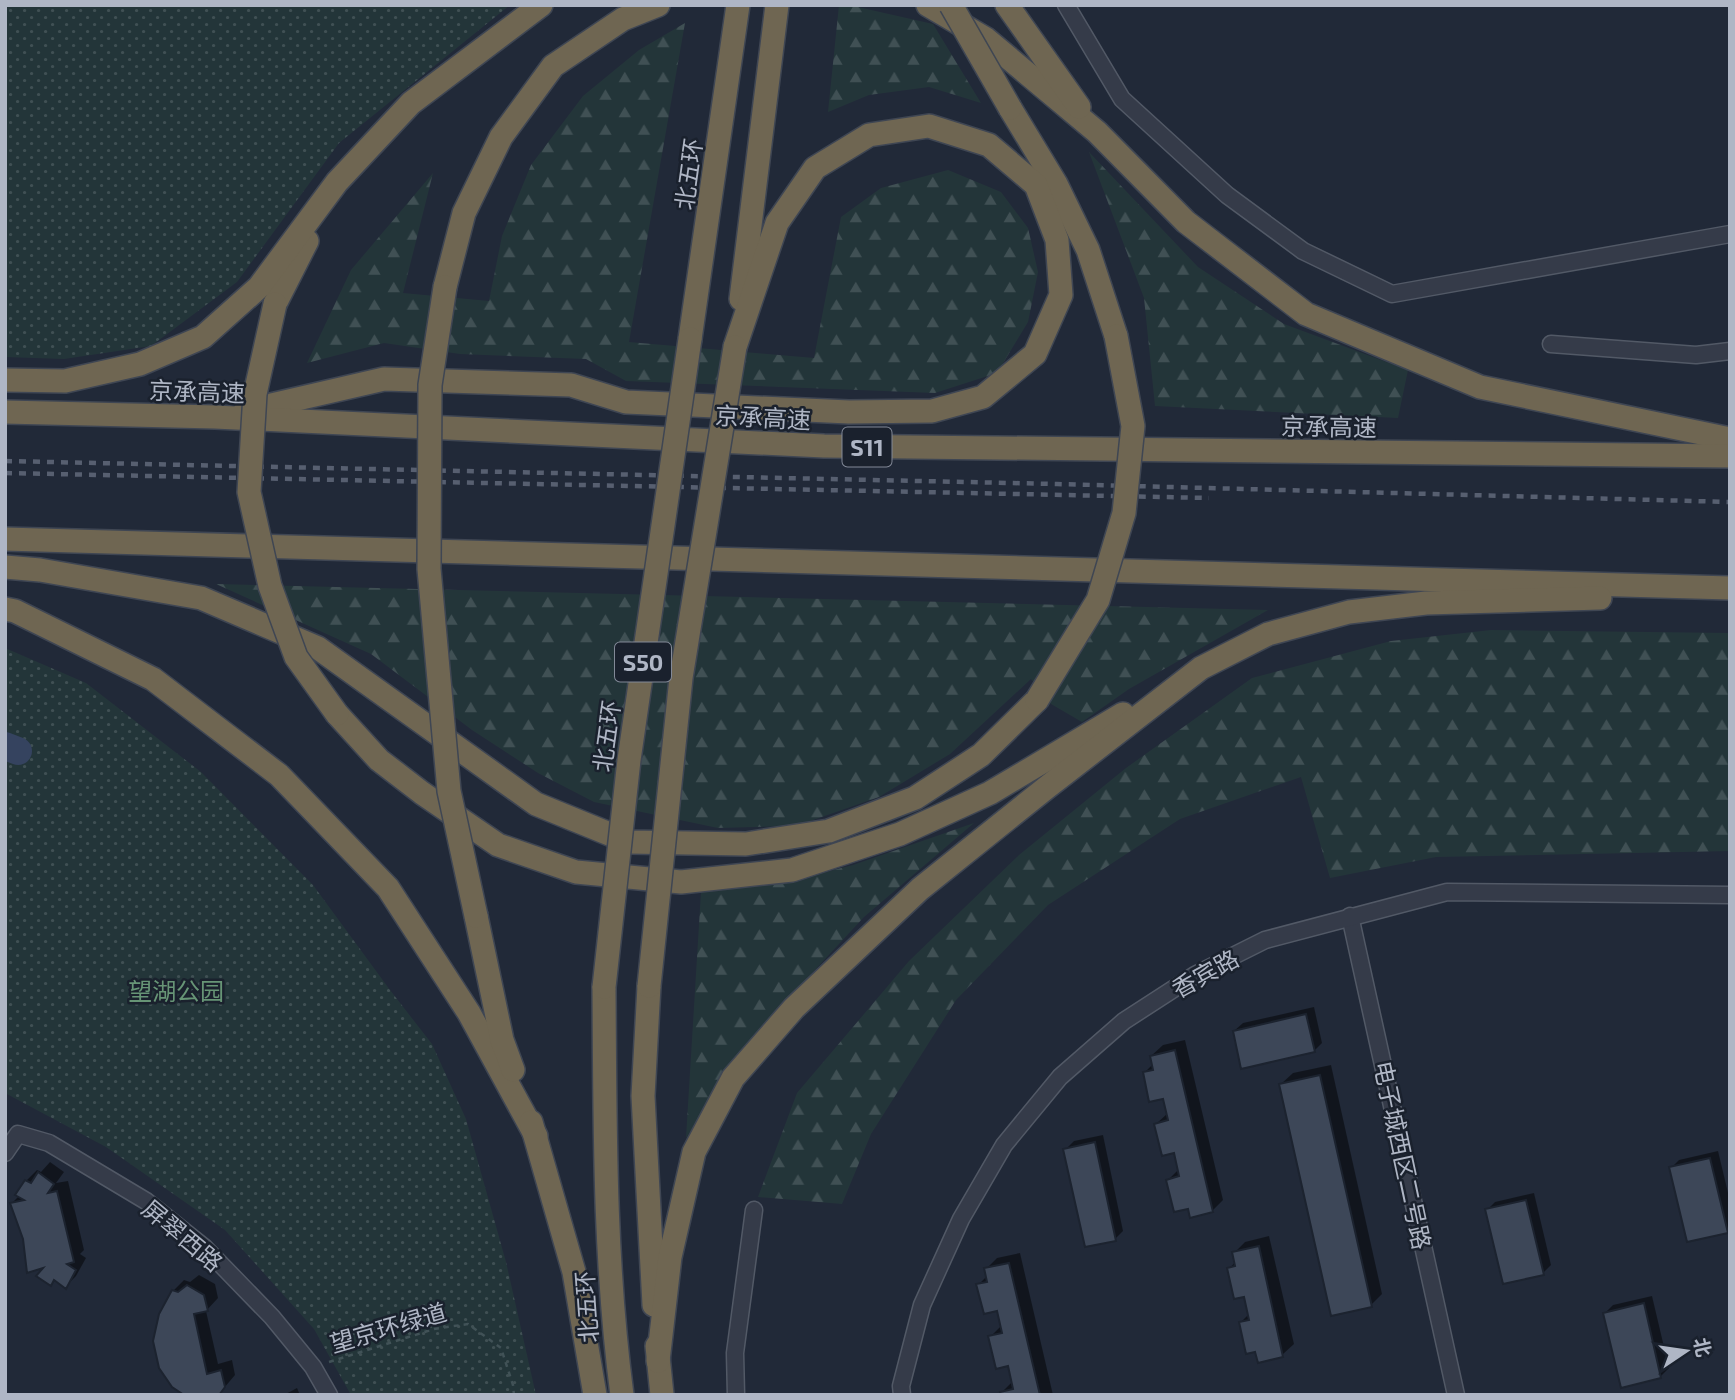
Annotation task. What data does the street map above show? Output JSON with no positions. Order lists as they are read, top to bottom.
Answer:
{
  "streets": {
    "highway": [
      "北五环",
      "京承高速",
      "S11",
      "S50"
    ],
    "street": ["香宾路", "电子城西区二号路", "屏翠西路"],
    "path": ["望京环绿道"]
  },
  "crossings": [
    ["香宾路", "电子城西区二号路"],
    ["屏翠西路", "望京环绿道"]
  ],
  "parks": ["望湖公园"],
  "north": "right"
}
